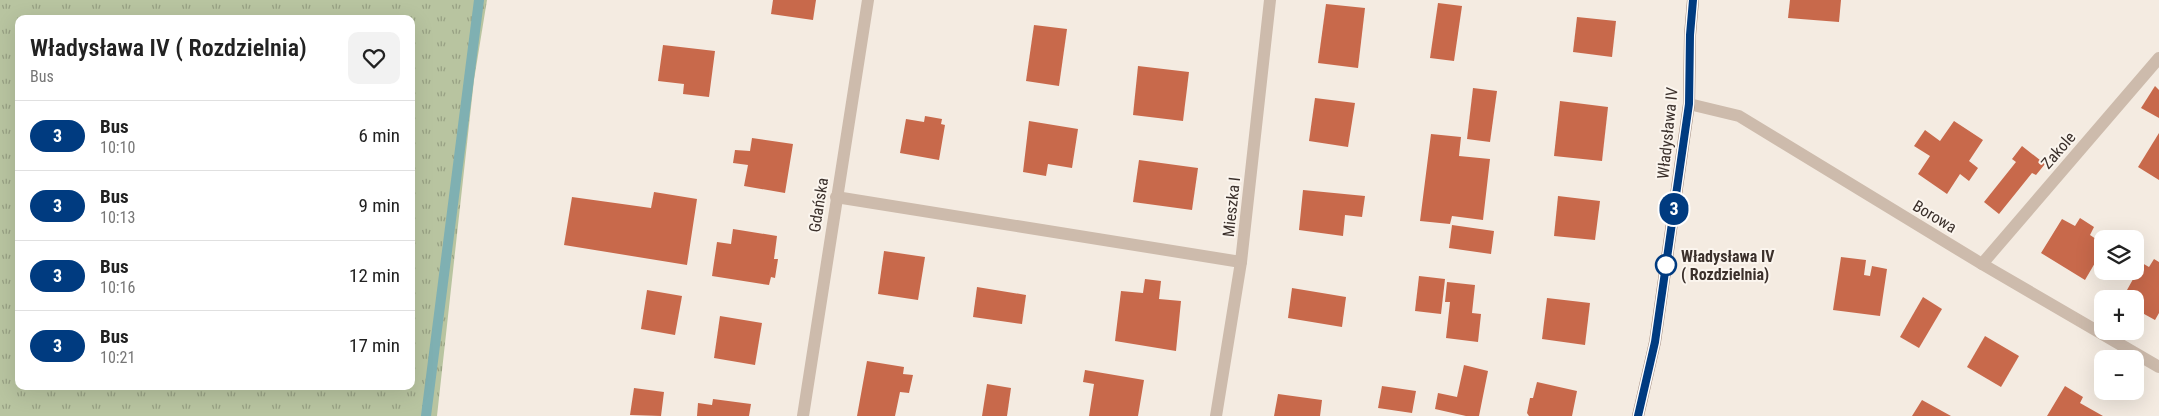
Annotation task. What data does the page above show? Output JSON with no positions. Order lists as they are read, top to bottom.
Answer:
{
  "streets": {
    "street": [
      "Władysława IV",
      "Zakole",
      "Gdańska",
      "Mieszka I",
      "Borowa"
    ]
  },
  "crossings": [
    ["Władysława IV", "Borowa"],
    ["Zakole", "Borowa"]
  ],
  "places": ["Władysława IV ( Rozdzielnia)"],
  "lines": ["bus line 3"],
  "page": {
    "on_map": "3",
    "heading": ["Władysława IV ( Rozdzielnia)", "Bus"],
    "list": [
      {
        "mark": "3",
        "name": "Bus",
        "note": "10:10",
        "value": "6 min"
      },
      {
        "mark": "3",
        "name": "Bus",
        "note": "10:13",
        "value": "9 min"
      },
      {
        "mark": "3",
        "name": "Bus",
        "note": "10:16",
        "value": "12 min"
      },
      {
        "mark": "3",
        "name": "Bus",
        "note": "10:21",
        "value": "17 min"
      }
    ],
    "map_buttons": ["+", "−"]
  }
}
